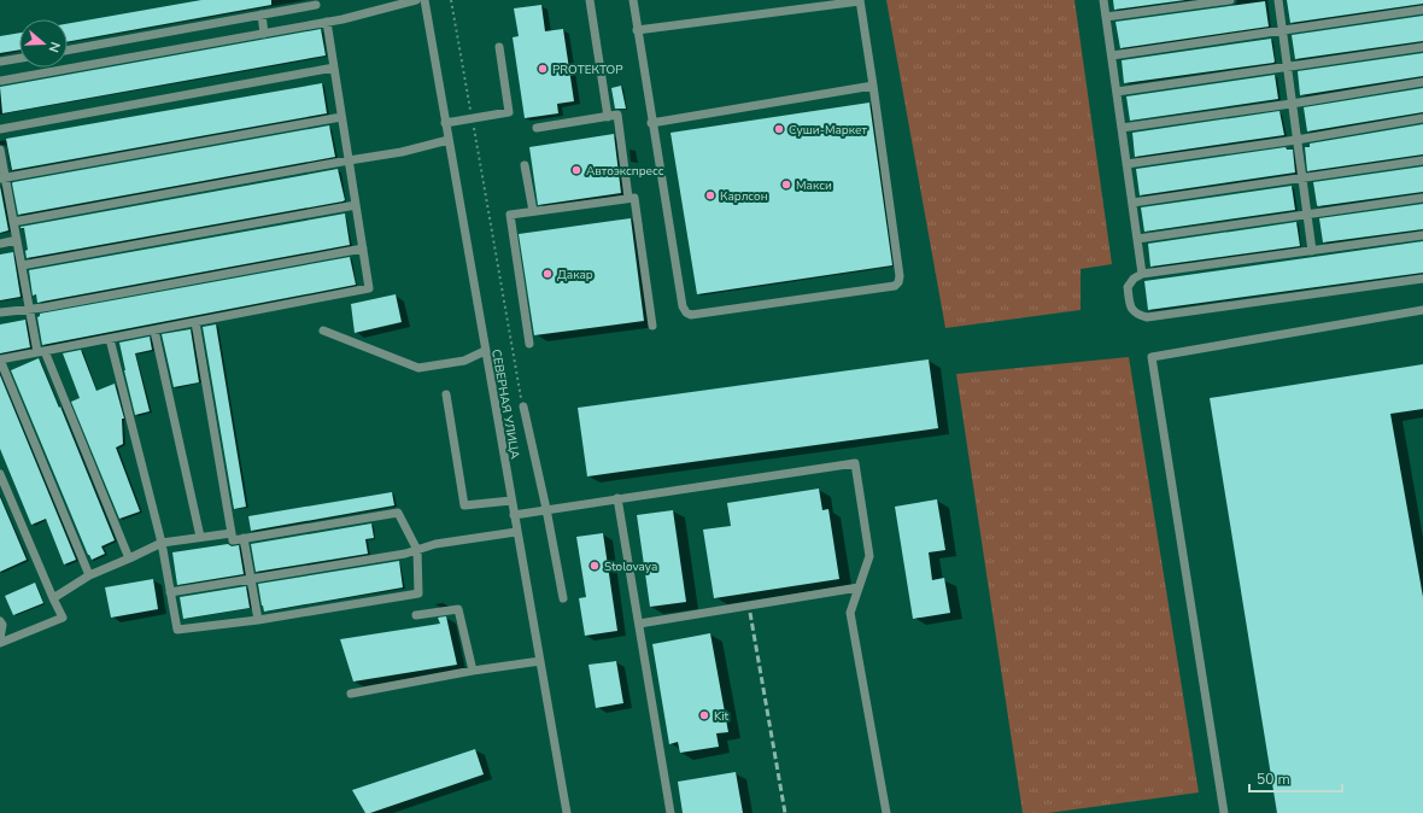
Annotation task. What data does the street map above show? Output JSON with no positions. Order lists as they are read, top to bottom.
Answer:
{
  "streets": {
    "street": ["СЕВЕРНАЯ УЛИЦА"]
  },
  "places": [
    "PROТЕКТОР",
    "Суши-Маркет",
    "Автоэкспресс",
    "Макси",
    "Карлсон",
    "Дакар",
    "Stolovaya",
    "Kit"
  ],
  "scale_bar": "50 m",
  "north": "right"
}
